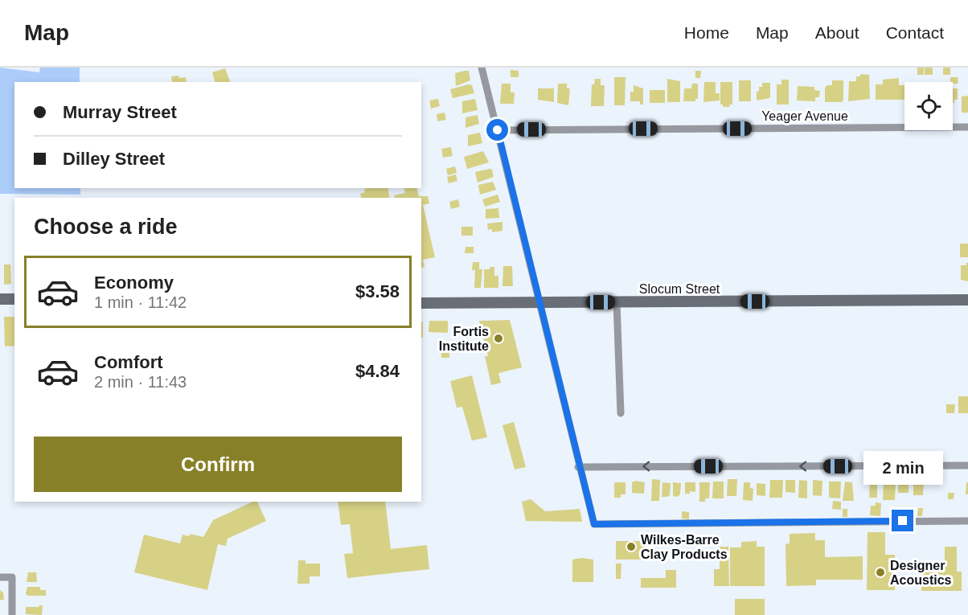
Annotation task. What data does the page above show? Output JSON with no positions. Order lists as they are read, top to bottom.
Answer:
{
  "streets": {
    "street": ["Yeager Avenue", "Slocum Street"]
  },
  "places": ["Fortis Institute", "Wilkes-Barre Clay Products", "Designer Acoustics"],
  "page": {
    "header": "Map",
    "nav": [
      "Home",
      "Map",
      "About",
      "Contact"
    ],
    "banner": ["Murray Street", "Dilley Street"],
    "heading": "Choose a ride",
    "list": [
      {
        "name": "Economy",
        "note": "1 min · 11:42",
        "value": "$3.58"
      },
      {
        "name": "Comfort",
        "note": "2 min · 11:43",
        "value": "$4.84"
      }
    ],
    "buttons": "Confirm",
    "bubble": "2 min"
  }
}
